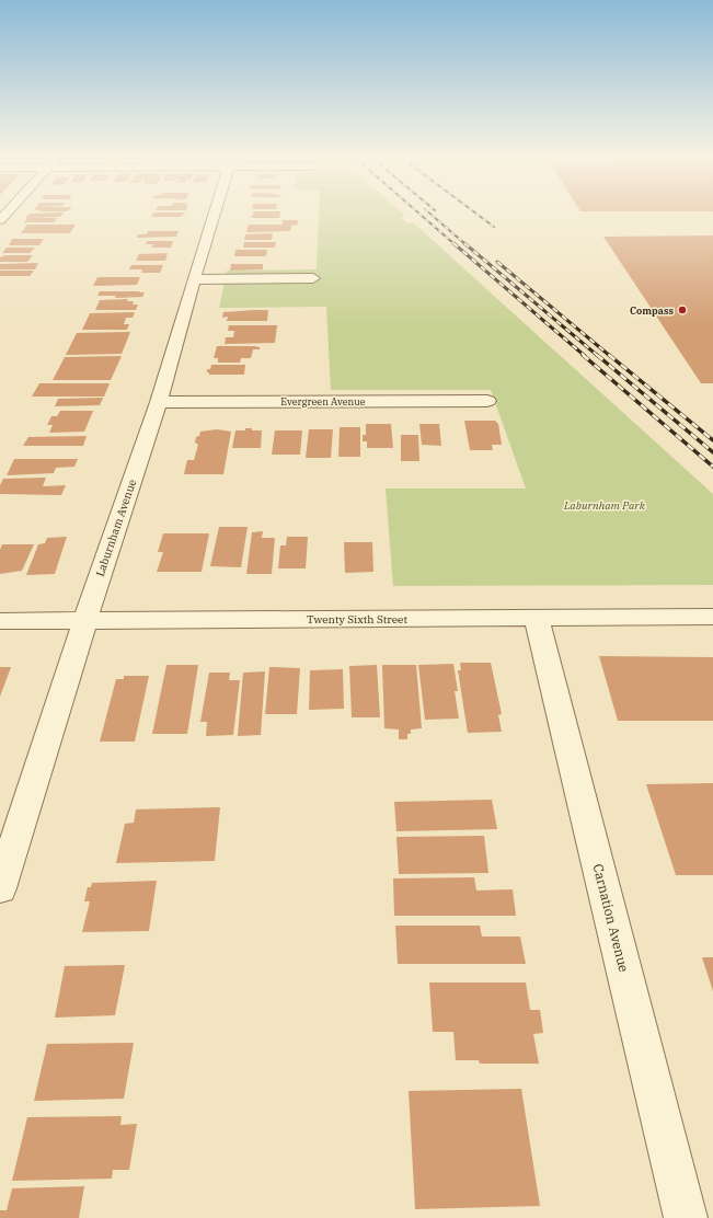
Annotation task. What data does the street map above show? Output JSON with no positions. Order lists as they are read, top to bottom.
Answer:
{
  "streets": {
    "street": [
      "Evergreen Avenue",
      "Laburnham Avenue",
      "Twenty Sixth Street",
      "Carnation Avenue"
    ]
  },
  "crossings": [
    ["Evergreen Avenue", "Laburnham Avenue"],
    ["Laburnham Avenue", "Twenty Sixth Street"],
    ["Twenty Sixth Street", "Carnation Avenue"]
  ],
  "parks": ["Laburnham Park"],
  "places": ["Compass"]
}
